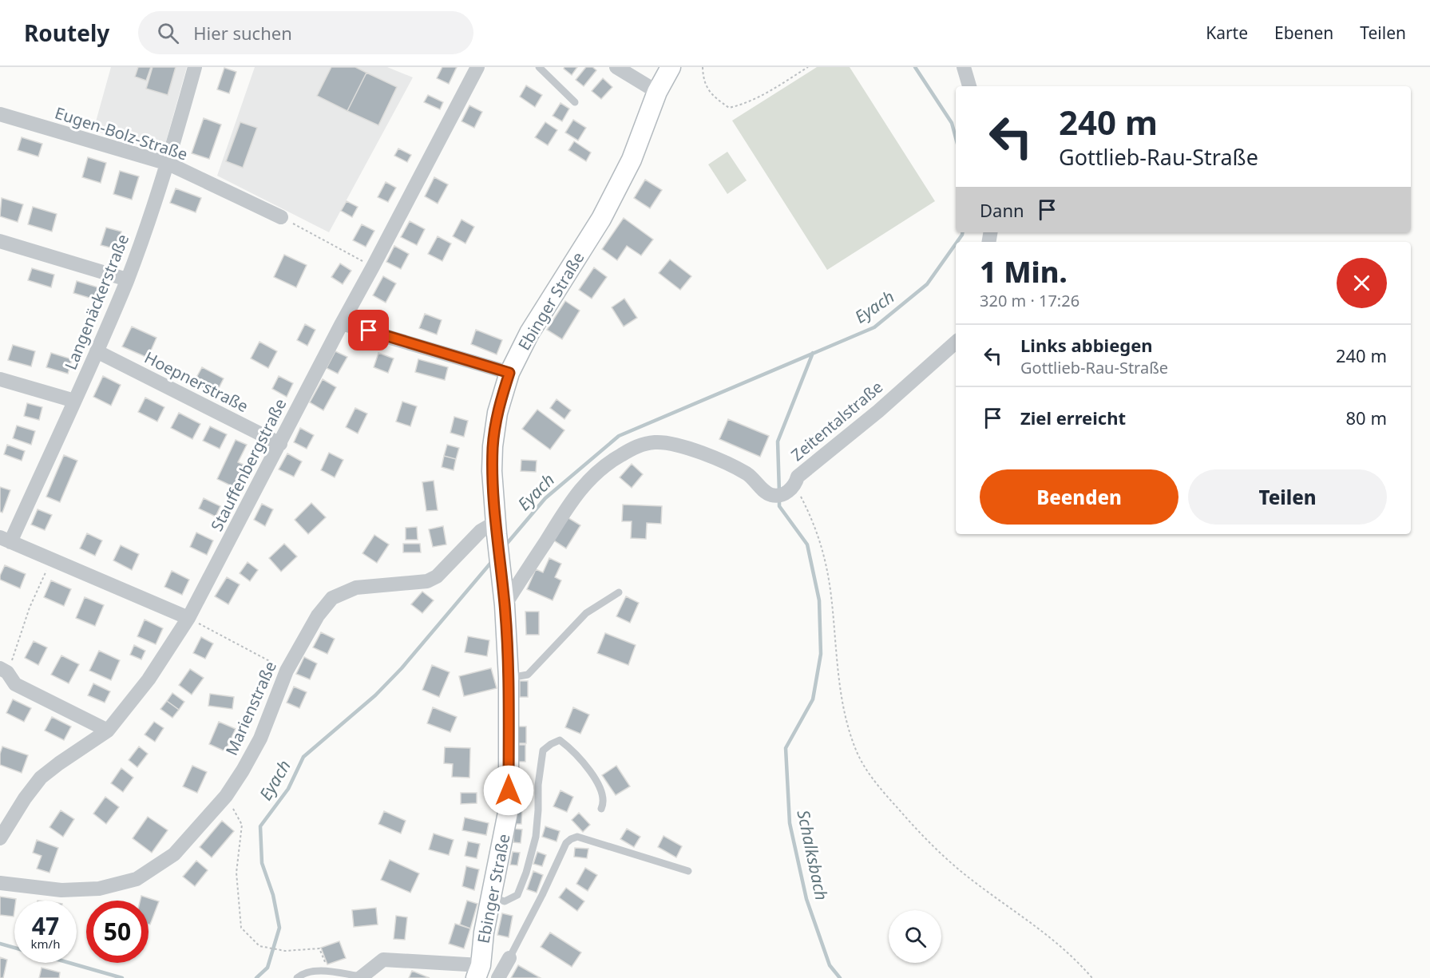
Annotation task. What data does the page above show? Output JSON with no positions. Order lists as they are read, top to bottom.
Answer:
{
  "streets": {
    "main road": ["Ebinger Straße"],
    "street": [
      "Eugen-Bolz-Straße",
      "Langenäckerstraße",
      "Hoepnerstraße",
      "Zeitentalstraße",
      "Stauffenbergstraße",
      "Marienstraße"
    ]
  },
  "crossings": [
    ["Eugen-Bolz-Straße", "Langenäckerstraße"],
    ["Ebinger Straße", "Marienstraße"],
    ["Langenäckerstraße", "Hoepnerstraße"],
    ["Hoepnerstraße", "Stauffenbergstraße"]
  ],
  "water": ["Eyach", "Schalksbach"],
  "page": {
    "header": "Routely",
    "search": "Hier suchen",
    "nav": ["Karte", "Ebenen", "Teilen"],
    "turn": ["240 m", "Gottlieb-Rau-Straße"],
    "then": "Dann",
    "heading": ["1 Min.", "320 m · 17:26"],
    "list": [
      {
        "name": "Links abbiegen",
        "note": "Gottlieb-Rau-Straße",
        "value": "240 m"
      },
      {
        "name": "Ziel erreicht",
        "value": "80 m"
      }
    ],
    "buttons": ["Beenden", "Teilen"],
    "speed": "47 km/h",
    "limit": "50"
  }
}
